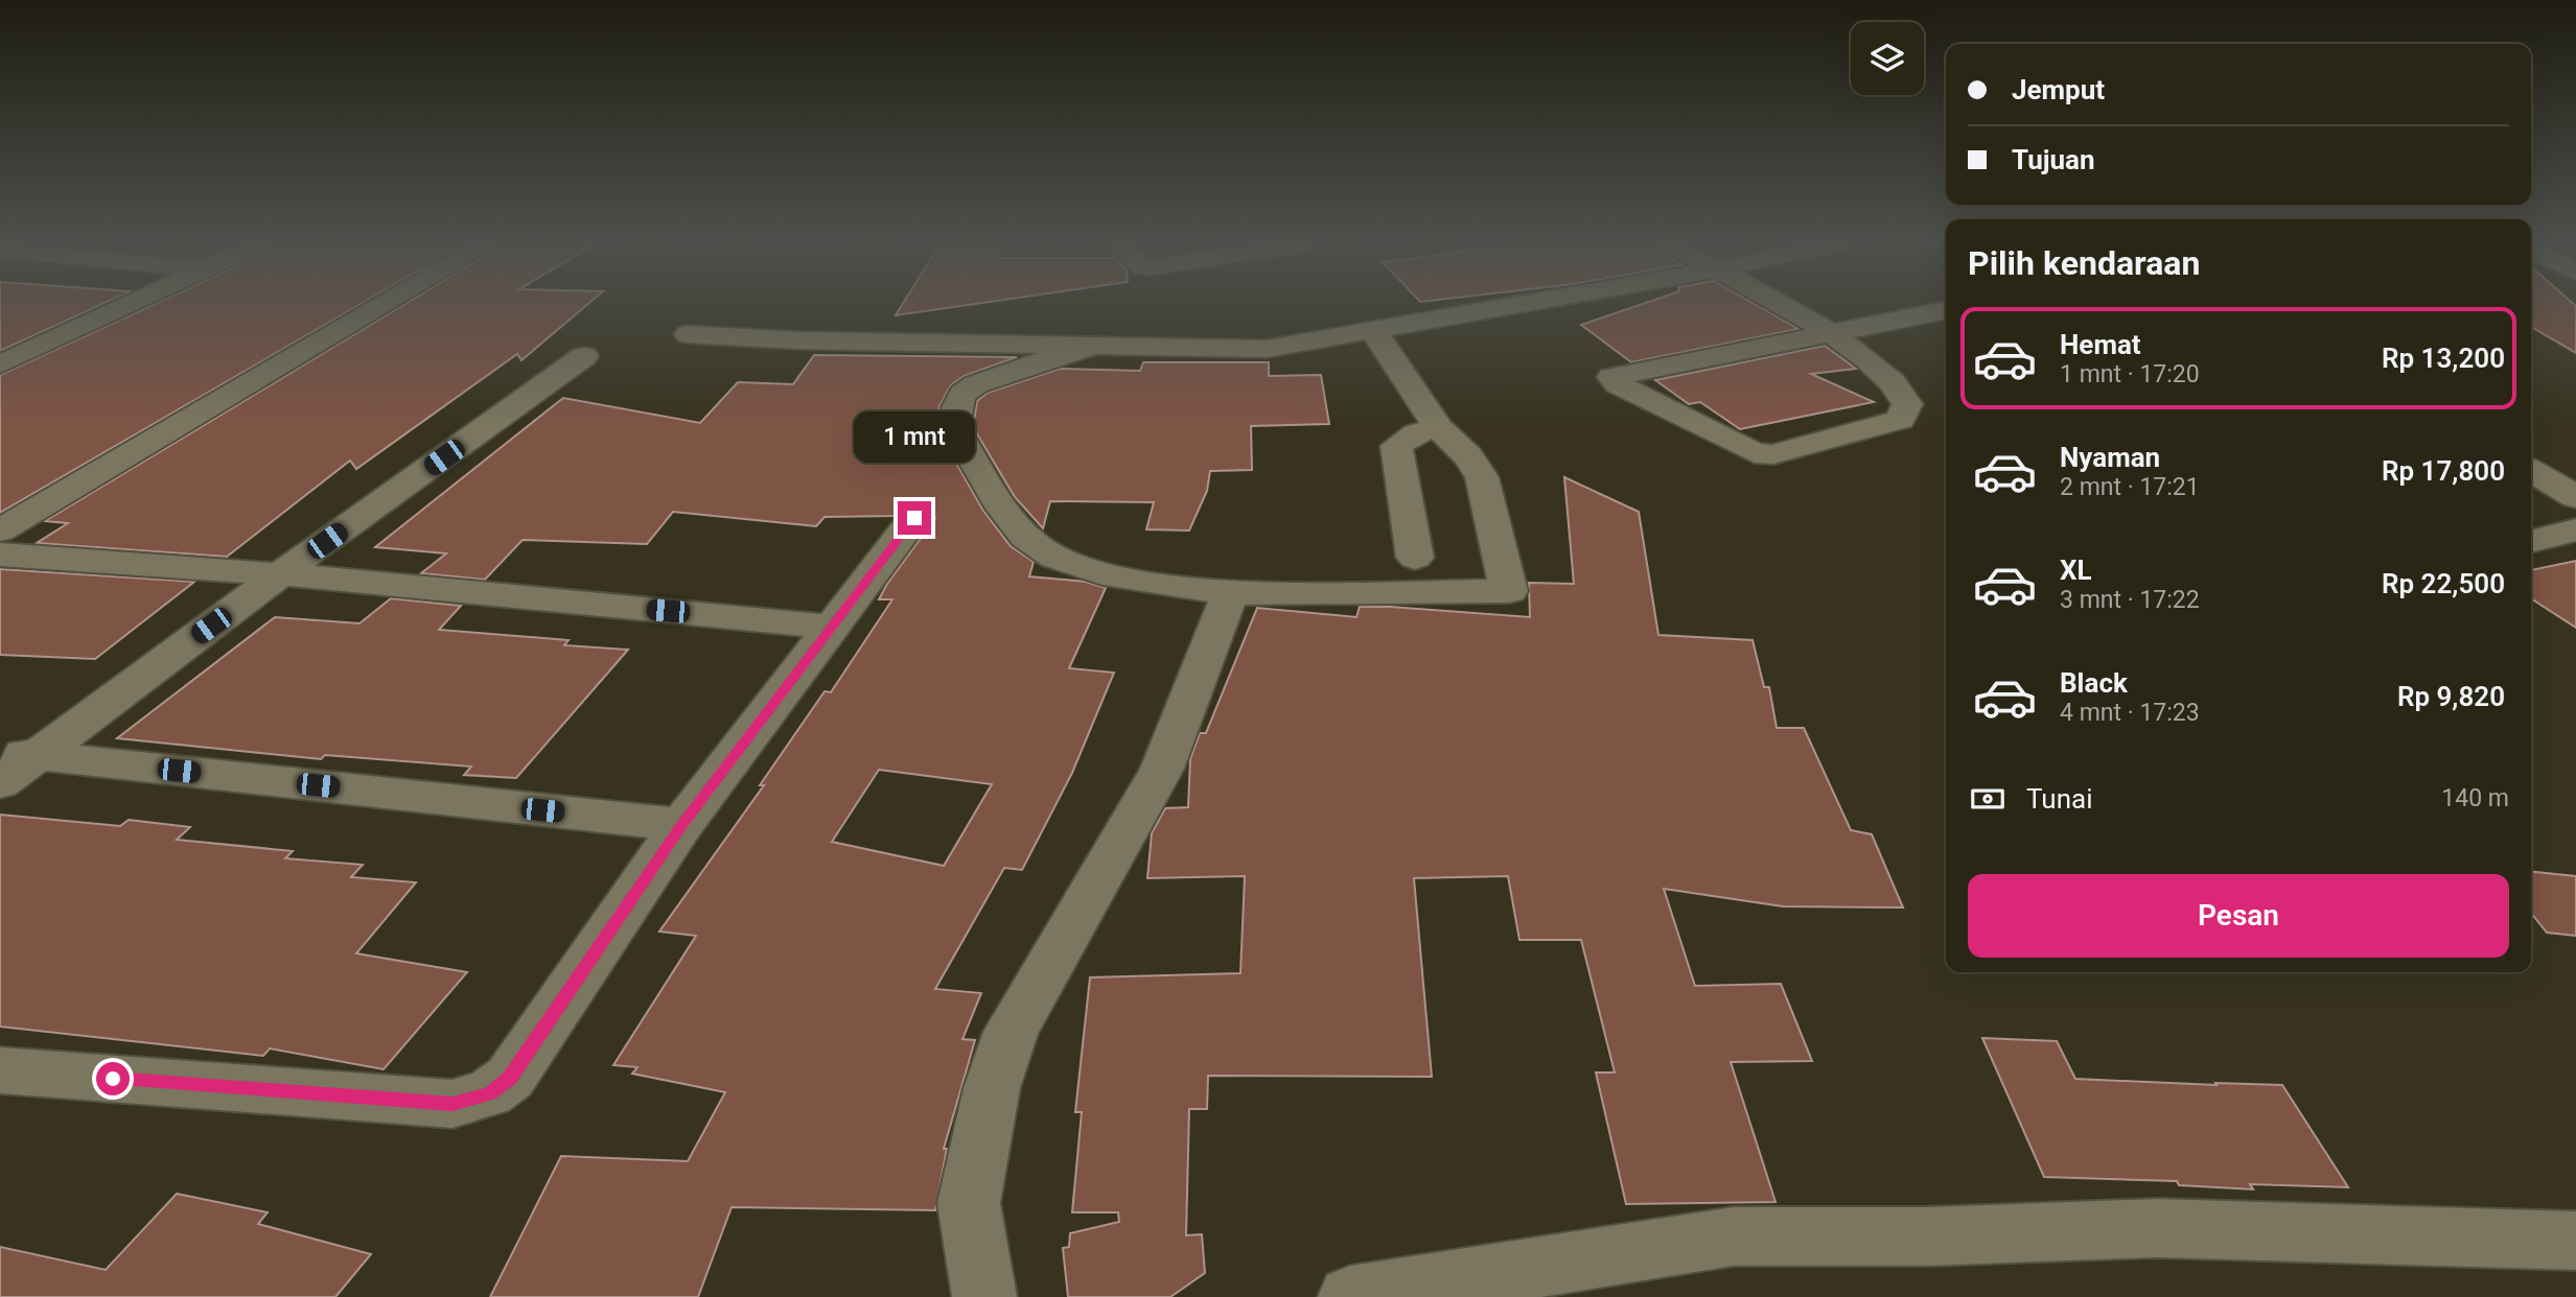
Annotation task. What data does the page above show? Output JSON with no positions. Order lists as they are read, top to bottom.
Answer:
{
  "page": {
    "banner": ["Jemput", "Tujuan"],
    "heading": "Pilih kendaraan",
    "list": [
      {
        "name": "Hemat",
        "note": "1 mnt · 17:20",
        "value": "Rp 13,200"
      },
      {
        "name": "Nyaman",
        "note": "2 mnt · 17:21",
        "value": "Rp 17,800"
      },
      {
        "name": "XL",
        "note": "3 mnt · 17:22",
        "value": "Rp 22,500"
      },
      {
        "name": "Black",
        "note": "4 mnt · 17:23",
        "value": "Rp 9,820"
      }
    ],
    "bubble": "1 mnt",
    "pay": ["Tunai", "140 m"],
    "buttons": "Pesan"
  }
}
